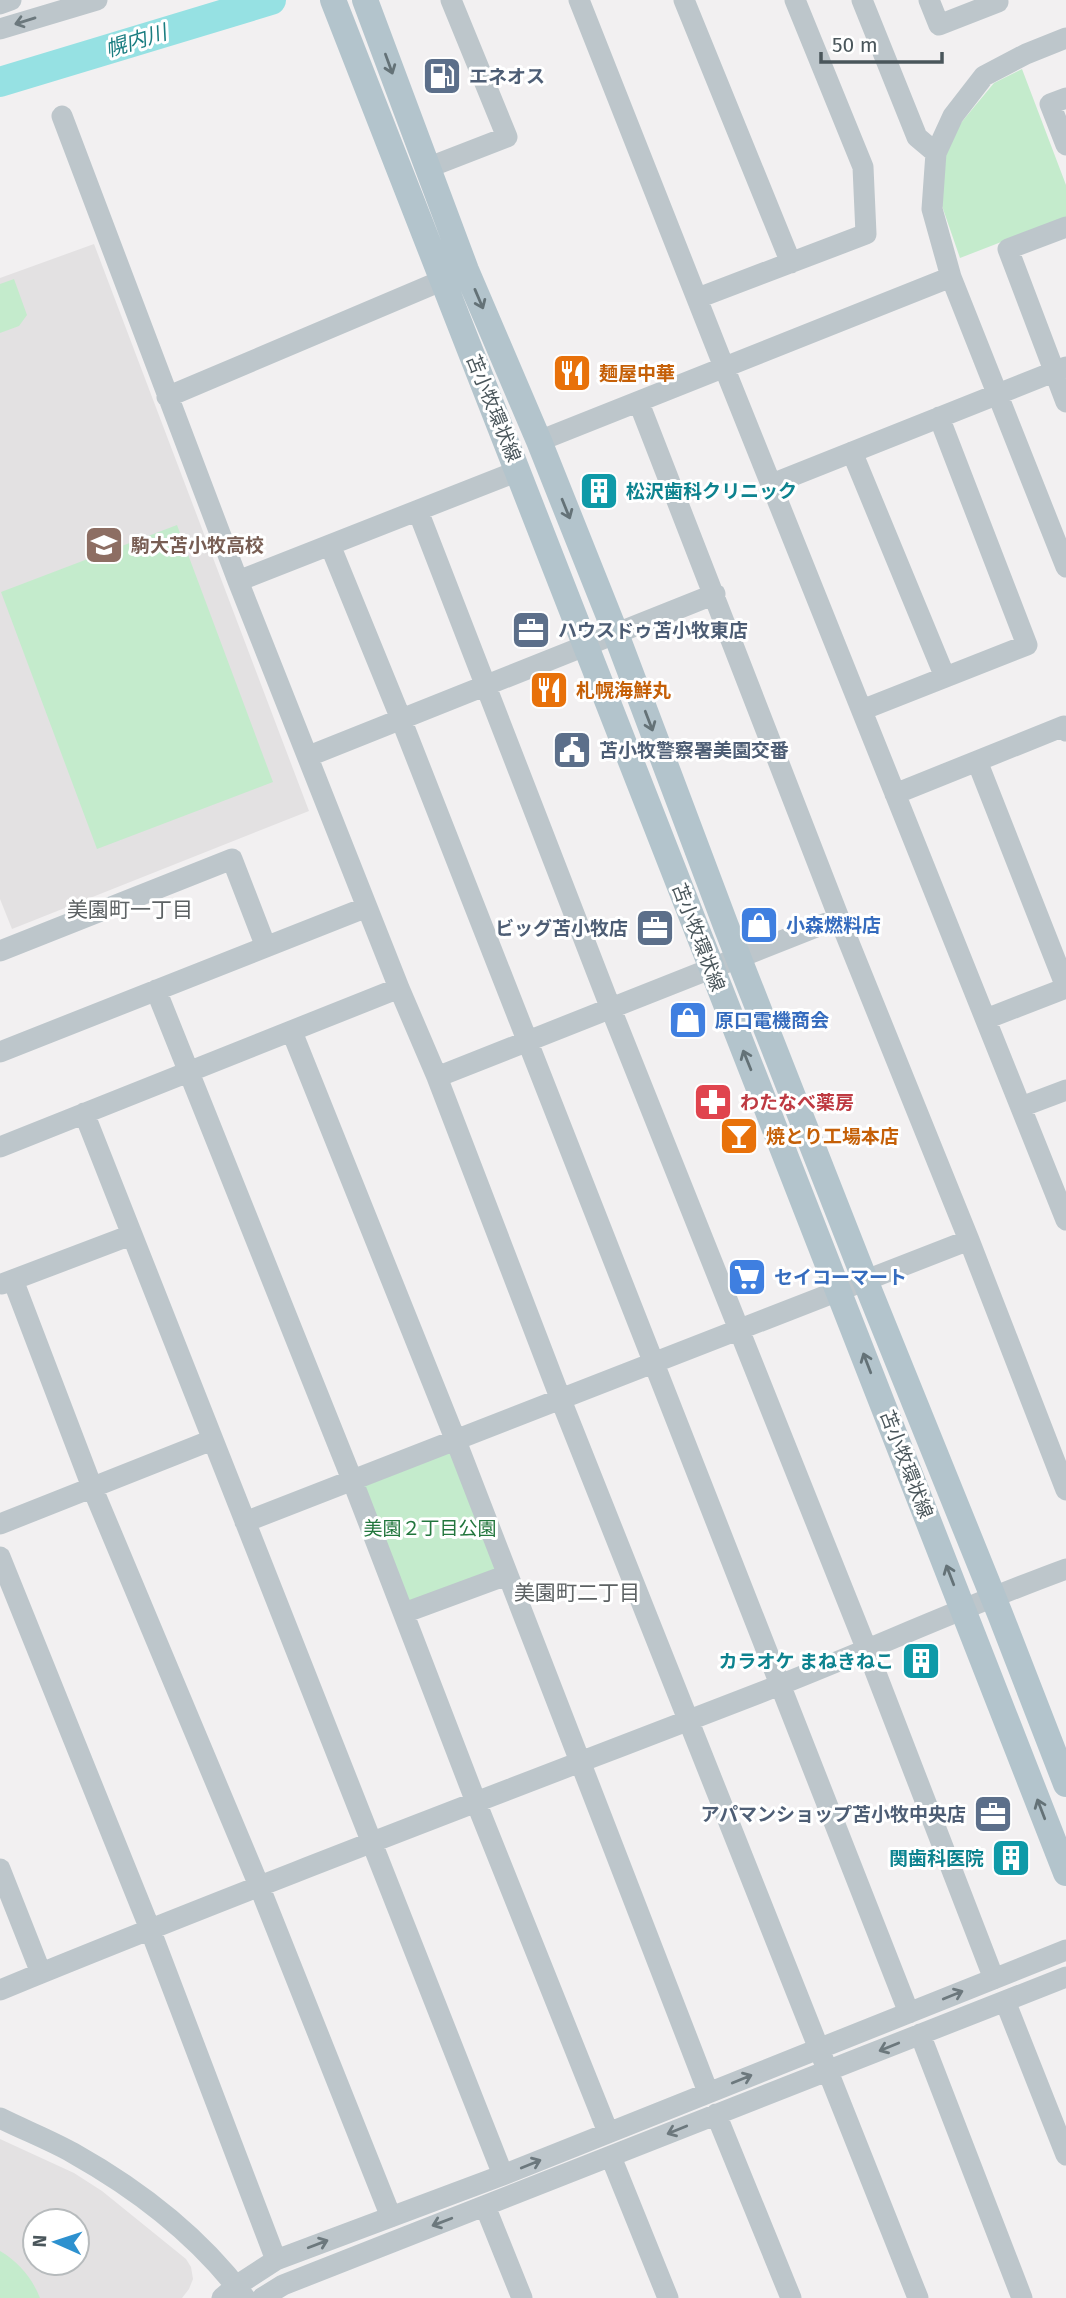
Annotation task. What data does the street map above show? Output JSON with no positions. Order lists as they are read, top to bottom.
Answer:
{
  "streets": {
    "main road": ["苫小牧環状線"]
  },
  "districts": ["美園町一丁目", "美園町二丁目"],
  "water": ["幌内川"],
  "parks": ["美園２丁目公園"],
  "places": {
    "fuel station": ["エネオス"],
    "restaurant": ["麺屋中華", "札幌海鮮丸"],
    "building": ["松沢歯科クリニック", "カラオケ まねきねこ", "関歯科医院"],
    "school or university": ["駒大苫小牧高校"],
    "office": ["ハウスドゥ苫小牧東店", "ビッグ苫小牧店", "アパマンショップ苫小牧中央店"],
    "public building": ["苫小牧警察署美園交番"],
    "shop": ["小森燃料店", "原口電機商会"],
    "pharmacy": ["わたなべ薬房"],
    "bar": ["焼とり工場本店"],
    "supermarket": ["セイコーマート"]
  },
  "scale_bar": "50 m",
  "north": "left"
}
